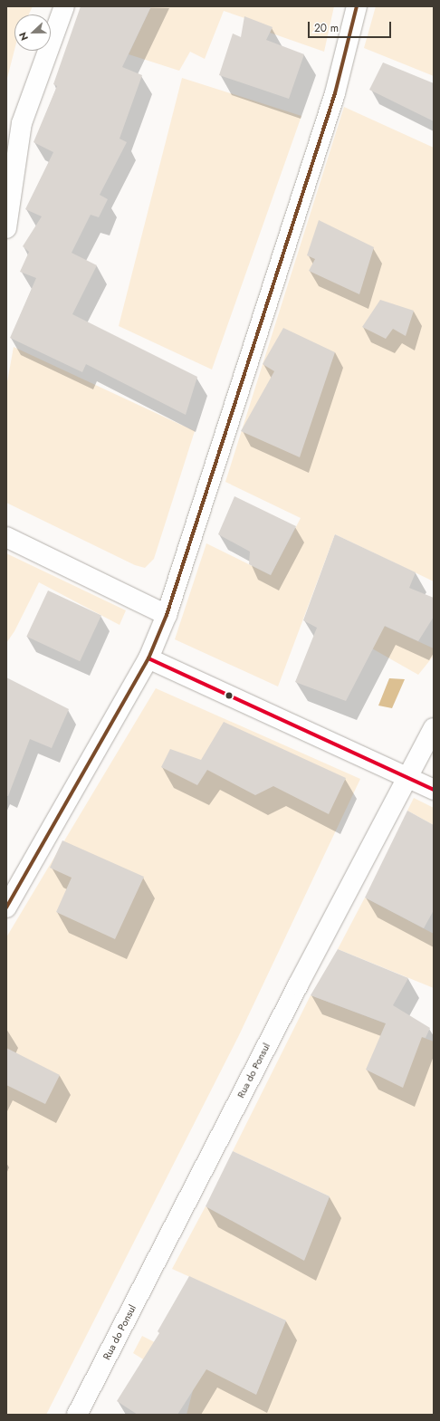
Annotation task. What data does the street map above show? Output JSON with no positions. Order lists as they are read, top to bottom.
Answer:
{
  "streets": {
    "street": ["Rua do Ponsul"]
  },
  "scale_bar": "20 m",
  "north": "left"
}
